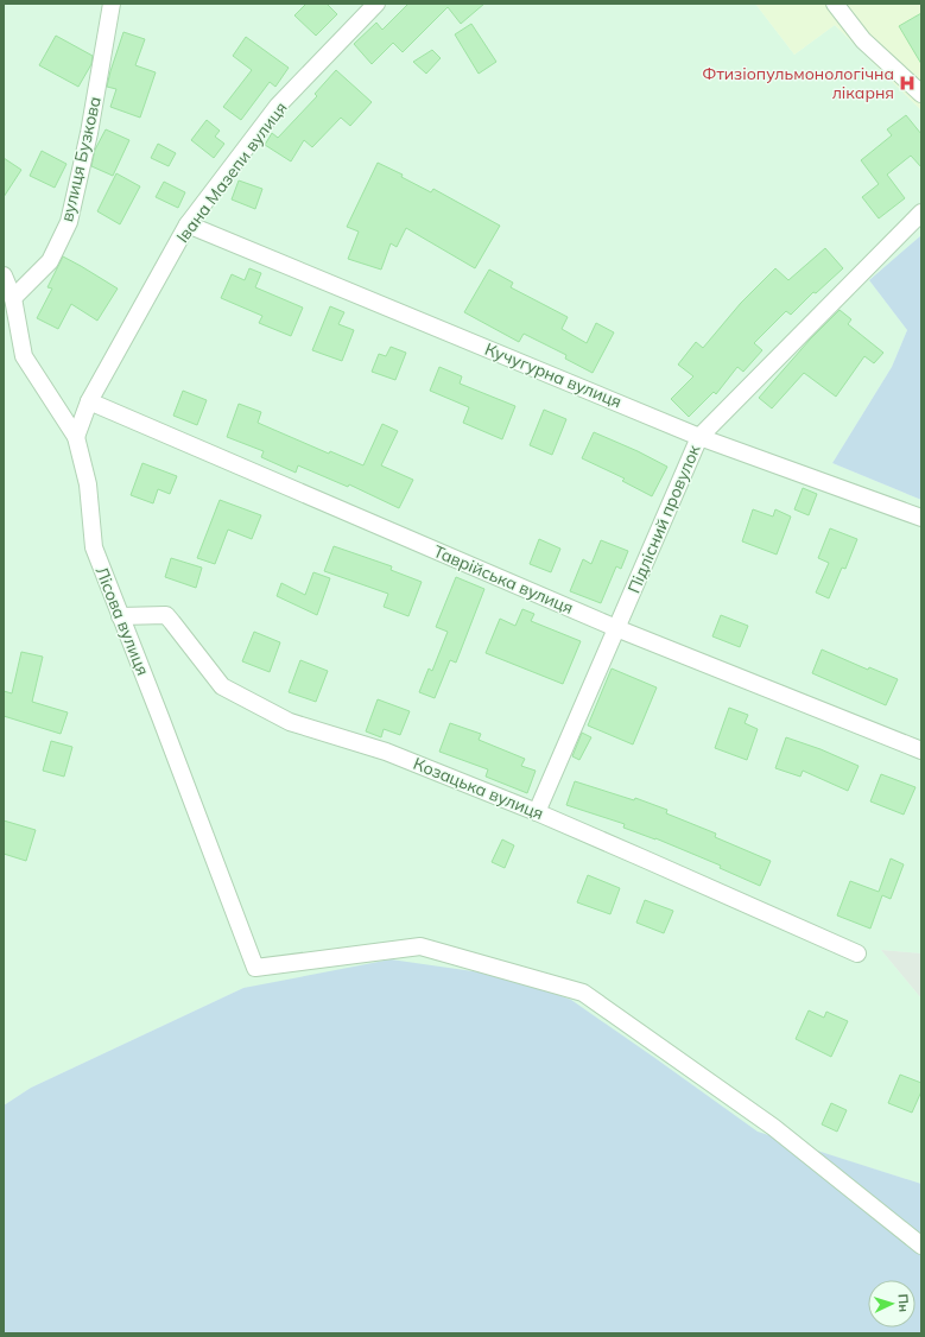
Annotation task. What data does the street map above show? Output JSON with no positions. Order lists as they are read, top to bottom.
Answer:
{
  "streets": {
    "street": [
      "вулиця Бузкова",
      "Івана Мазепи вулиця",
      "Кучугурна вулиця",
      "Підлісний провулок",
      "Таврійська вулиця",
      "Лісова вулиця",
      "Козацька вулиця"
    ]
  },
  "crossings": [
    ["вулиця Бузкова", "Лісова вулиця"],
    ["Івана Мазепи вулиця", "Кучугурна вулиця"],
    ["Івана Мазепи вулиця", "Таврійська вулиця"],
    ["Івана Мазепи вулиця", "Лісова вулиця"],
    ["Кучугурна вулиця", "Підлісний провулок"],
    ["Підлісний провулок", "Таврійська вулиця"],
    ["Підлісний провулок", "Козацька вулиця"],
    ["Лісова вулиця", "Козацька вулиця"]
  ],
  "places": {
    "hospital": ["Фтизіопульмонологічна лікарня"]
  },
  "north": "right"
}
